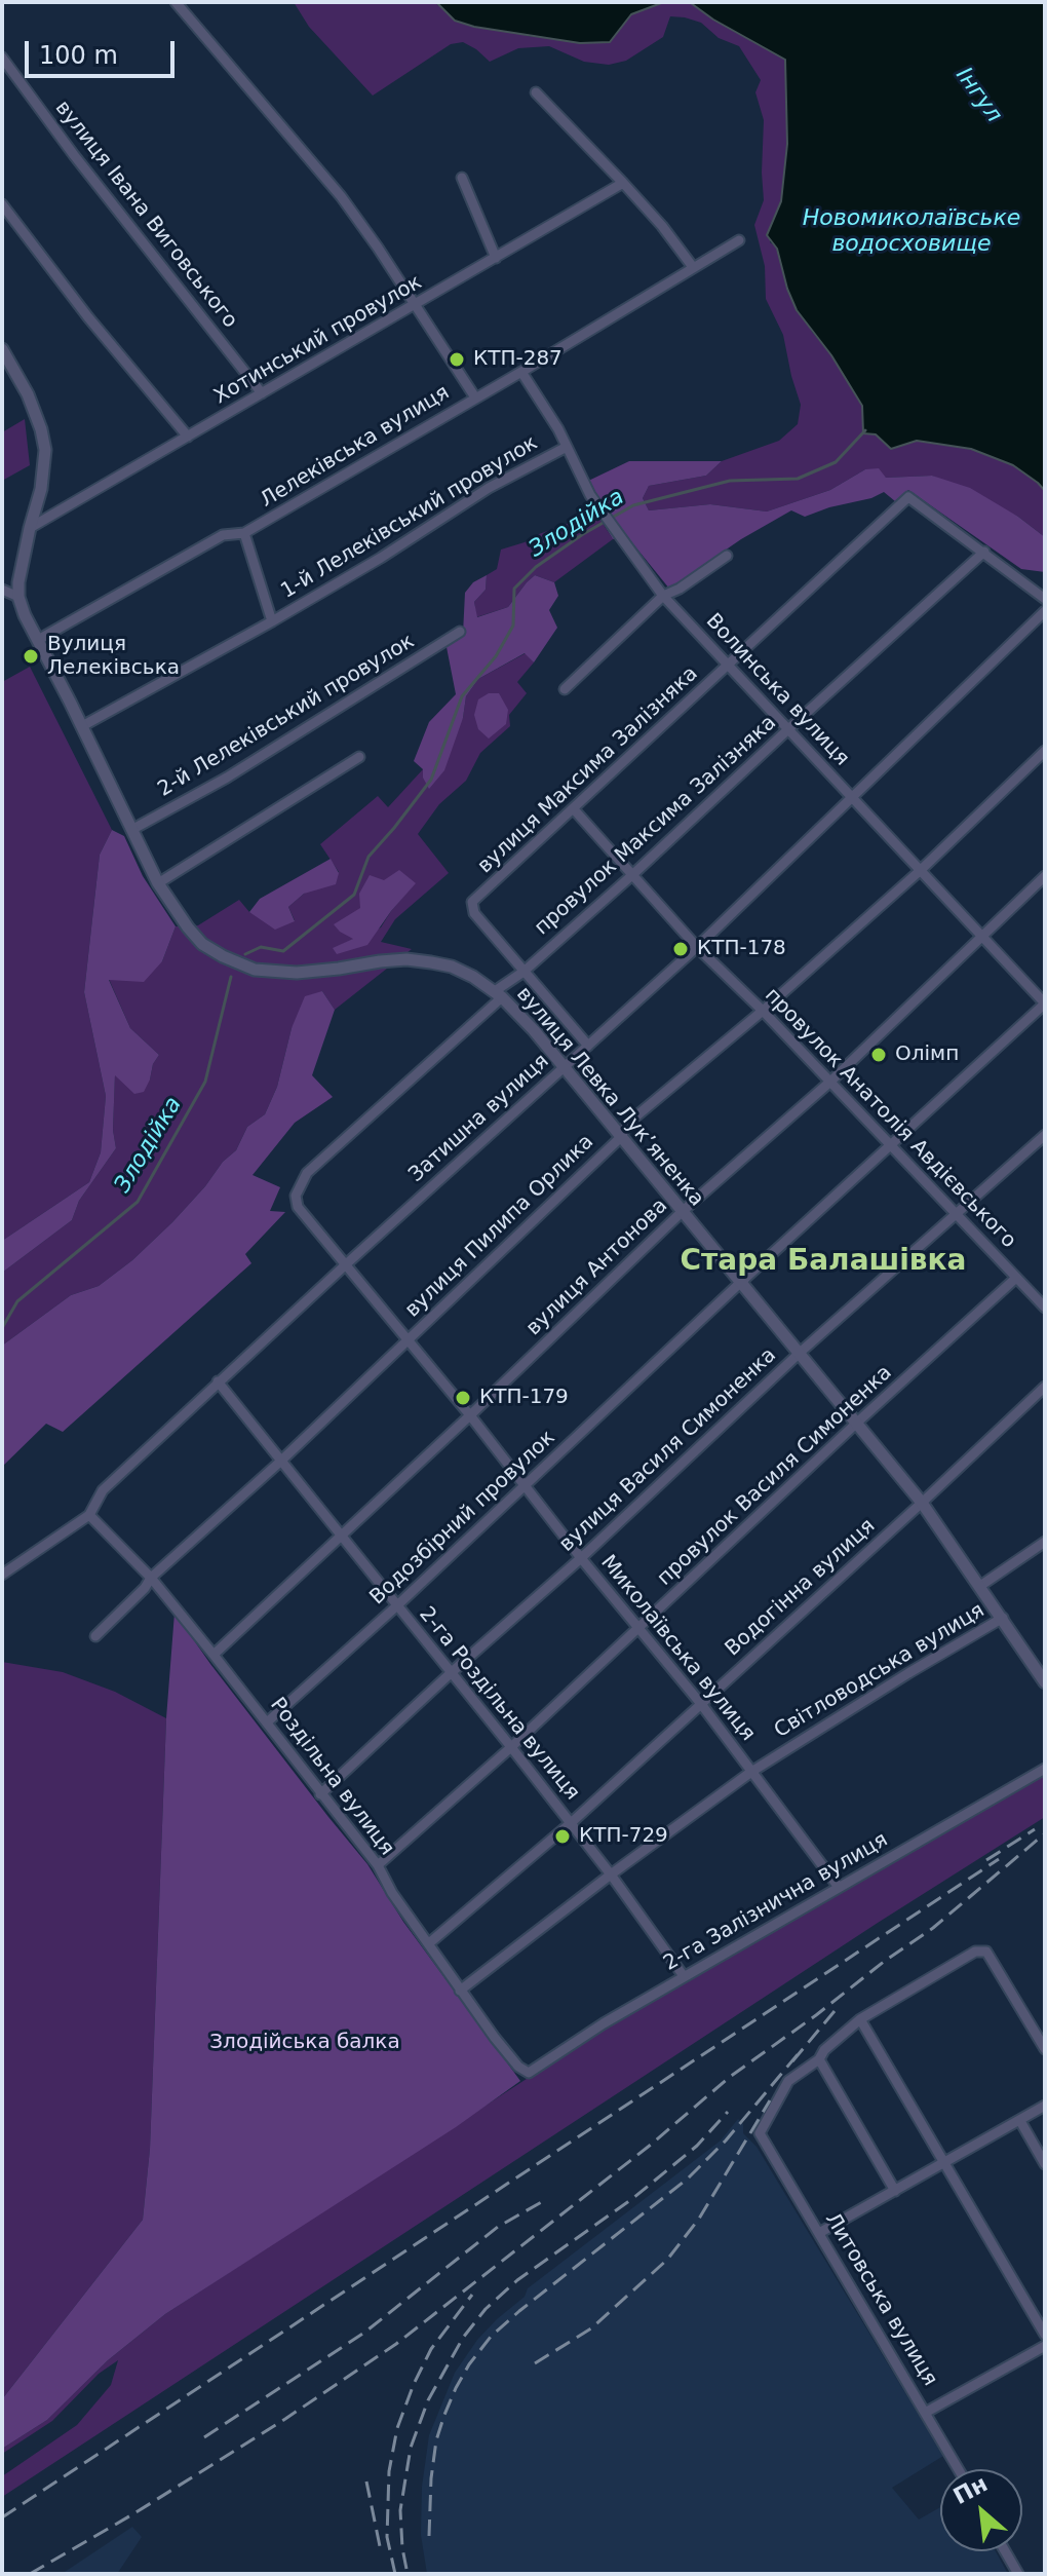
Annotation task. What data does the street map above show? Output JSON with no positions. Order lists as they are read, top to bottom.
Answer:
{
  "streets": {
    "street": [
      "вулиця Івана Виговського",
      "Хотинський провулок",
      "Лелеківська вулиця",
      "1-й Лелеківський провулок",
      "Волинська вулиця",
      "2-й Лелеківський провулок",
      "вулиця Максима Залізняка",
      "провулок Максима Залізняка",
      "вулиця Левка Лукʼяненка",
      "Затишна вулиця",
      "провулок Анатолія Авдієвського",
      "вулиця Пилипа Орлика",
      "вулиця Антонова",
      "вулиця Василя Симоненка",
      "провулок Василя Симоненка",
      "Водозбірний провулок",
      "Водогінна вулиця",
      "Миколаївська вулиця",
      "Світловодська вулиця",
      "2-га Роздільна вулиця",
      "Роздільна вулиця",
      "2-га Залізнична вулиця",
      "Литовська вулиця"
    ]
  },
  "crossings": [
    ["вулиця Івана Виговського", "Хотинський провулок"],
    ["Лелеківська вулиця", "Волинська вулиця"],
    ["Лелеківська вулиця", "вулиця Левка Лукʼяненка"],
    ["1-й Лелеківський провулок", "Волинська вулиця"],
    ["Волинська вулиця", "вулиця Максима Залізняка"],
    ["Волинська вулиця", "провулок Максима Залізняка"],
    ["Волинська вулиця", "Затишна вулиця"],
    ["Волинська вулиця", "вулиця Пилипа Орлика"],
    ["Волинська вулиця", "вулиця Антонова"],
    ["Волинська вулиця", "Водозбірний провулок"],
    ["2-й Лелеківський провулок", "вулиця Левка Лукʼяненка"],
    ["вулиця Максима Залізняка", "провулок Максима Залізняка"],
    ["вулиця Максима Залізняка", "провулок Анатолія Авдієвського"],
    ["провулок Максима Залізняка", "вулиця Левка Лукʼяненка"],
    ["провулок Максима Залізняка", "провулок Анатолія Авдієвського"],
    ["провулок Максима Залізняка", "Миколаївська вулиця"],
    ["вулиця Левка Лукʼяненка", "Затишна вулиця"],
    ["вулиця Левка Лукʼяненка", "вулиця Пилипа Орлика"],
    ["вулиця Левка Лукʼяненка", "вулиця Антонова"],
    ["вулиця Левка Лукʼяненка", "вулиця Василя Симоненка"],
    ["вулиця Левка Лукʼяненка", "провулок Василя Симоненка"],
    ["вулиця Левка Лукʼяненка", "Водозбірний провулок"],
    ["вулиця Левка Лукʼяненка", "Водогінна вулиця"],
    ["вулиця Левка Лукʼяненка", "Світловодська вулиця"],
    ["Затишна вулиця", "провулок Анатолія Авдієвського"],
    ["Затишна вулиця", "Миколаївська вулиця"],
    ["Затишна вулиця", "2-га Роздільна вулиця"],
    ["Затишна вулиця", "Роздільна вулиця"],
    ["провулок Анатолія Авдієвського", "вулиця Пилипа Орлика"],
    ["провулок Анатолія Авдієвського", "вулиця Антонова"],
    ["провулок Анатолія Авдієвського", "вулиця Василя Симоненка"],
    ["провулок Анатолія Авдієвського", "провулок Василя Симоненка"],
    ["провулок Анатолія Авдієвського", "Водозбірний провулок"],
    ["вулиця Пилипа Орлика", "Миколаївська вулиця"],
    ["вулиця Пилипа Орлика", "2-га Роздільна вулиця"],
    ["вулиця Пилипа Орлика", "Роздільна вулиця"],
    ["вулиця Антонова", "Миколаївська вулиця"],
    ["вулиця Антонова", "2-га Роздільна вулиця"],
    ["вулиця Антонова", "Роздільна вулиця"],
    ["вулиця Василя Симоненка", "Миколаївська вулиця"],
    ["вулиця Василя Симоненка", "2-га Роздільна вулиця"],
    ["вулиця Василя Симоненка", "Роздільна вулиця"],
    ["провулок Василя Симоненка", "Миколаївська вулиця"],
    ["провулок Василя Симоненка", "2-га Роздільна вулиця"],
    ["провулок Василя Симоненка", "Роздільна вулиця"],
    ["Водозбірний провулок", "Миколаївська вулиця"],
    ["Водозбірний провулок", "2-га Роздільна вулиця"],
    ["Водозбірний провулок", "Роздільна вулиця"],
    ["Водогінна вулиця", "Миколаївська вулиця"],
    ["Водогінна вулиця", "2-га Роздільна вулиця"],
    ["Водогінна вулиця", "Роздільна вулиця"],
    ["Миколаївська вулиця", "Світловодська вулиця"],
    ["Миколаївська вулиця", "2-га Залізнична вулиця"],
    ["Світловодська вулиця", "2-га Роздільна вулиця"],
    ["Світловодська вулиця", "Роздільна вулиця"],
    ["2-га Роздільна вулиця", "2-га Залізнична вулиця"],
    ["Роздільна вулиця", "2-га Залізнична вулиця"]
  ],
  "districts": ["Стара Балашівка"],
  "water": ["Інгул", "Новомиколаївське водосховище", "Злодійка"],
  "parks": ["Злодійська балка"],
  "places": [
    "КТП-287",
    "Вулиця Лелеківська",
    "КТП-178",
    "Олімп",
    "КТП-179",
    "КТП-729"
  ],
  "scale_bar": "100 m",
  "north": "top left"
}
